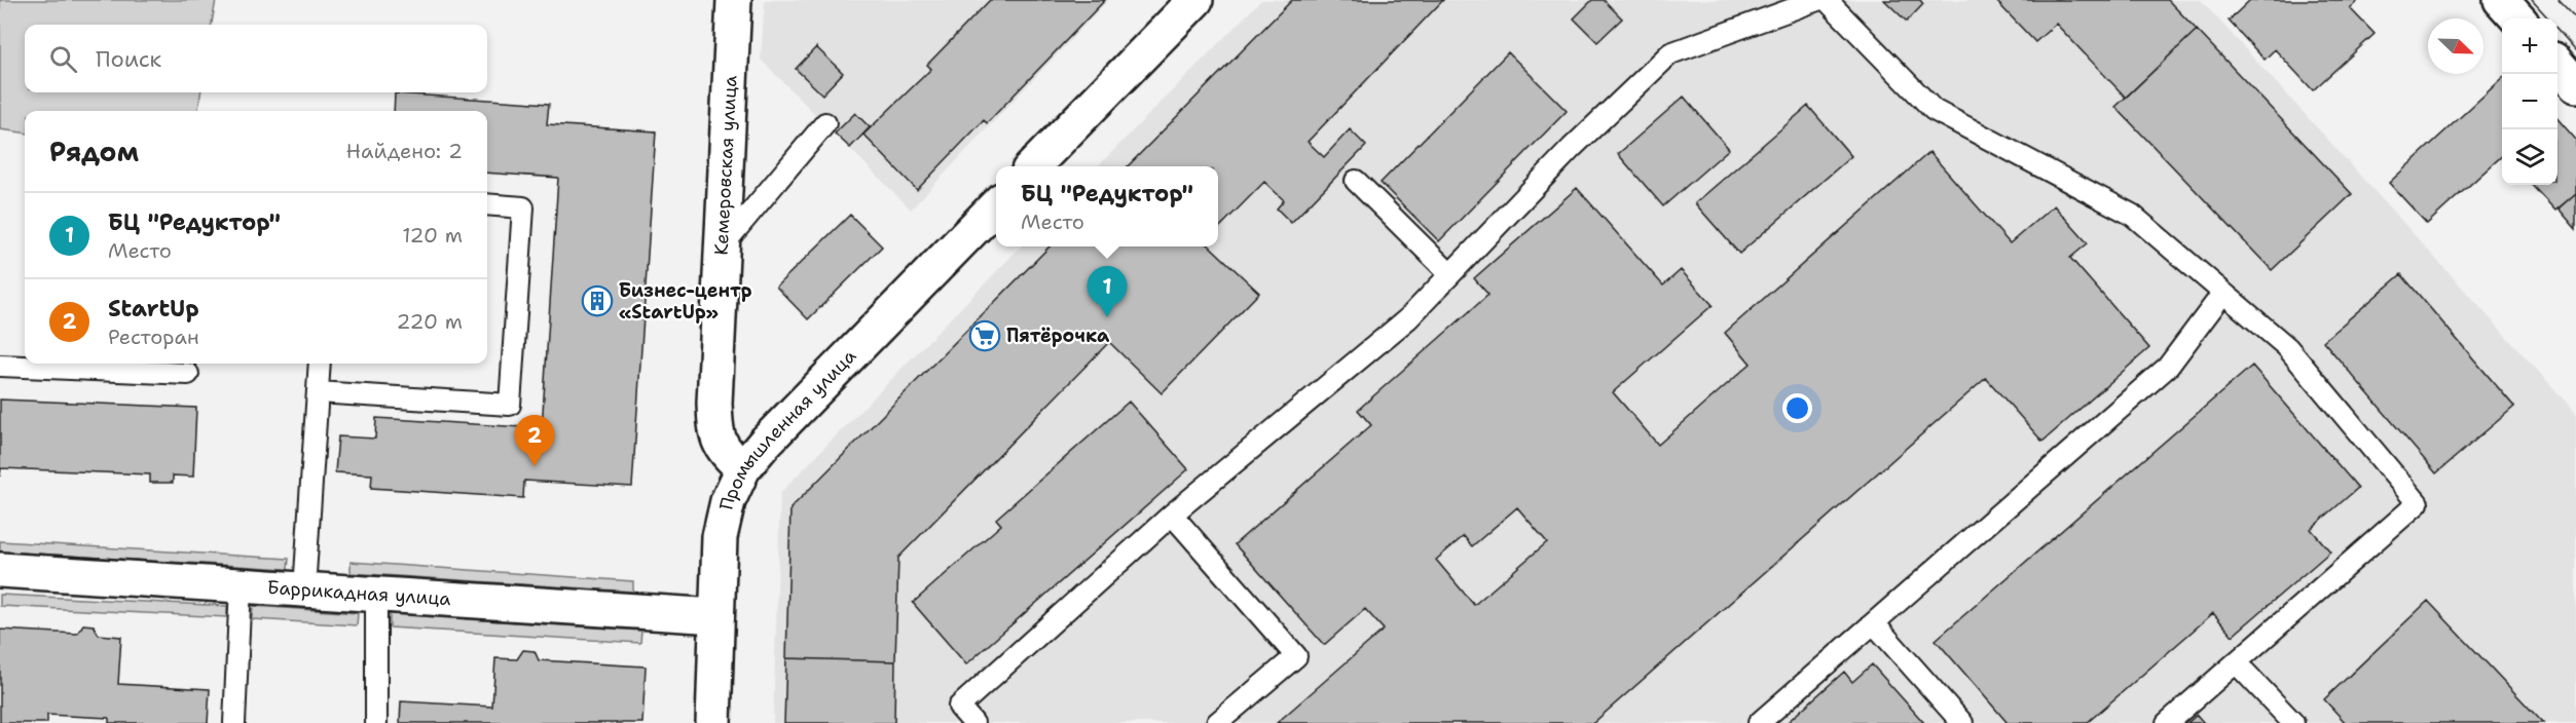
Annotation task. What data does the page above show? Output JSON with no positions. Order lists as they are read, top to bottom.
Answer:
{
  "streets": {
    "street": ["Кемеровская улица", "Промышленная улица", "Баррикадная улица"]
  },
  "crossings": [
    ["Кемеровская улица", "Промышленная улица"],
    ["Промышленная улица", "Баррикадная улица"]
  ],
  "places": {
    "building": ["Бизнес-центр «StartUp»"],
    "supermarket": ["Пятёрочка"]
  },
  "north": "bottom right",
  "page": {
    "map_buttons": ["+", "−"],
    "search": "Поиск",
    "heading": ["Рядом", "Найдено: 2"],
    "popup": ["БЦ \"Редуктор\"", "Место"],
    "list": [
      {
        "mark": "1",
        "name": "БЦ \"Редуктор\"",
        "note": "Место",
        "value": "120 m"
      },
      {
        "mark": "2",
        "name": "StartUp",
        "note": "Ресторан",
        "value": "220 m"
      }
    ],
    "pins": ["1", "2"]
  }
}
